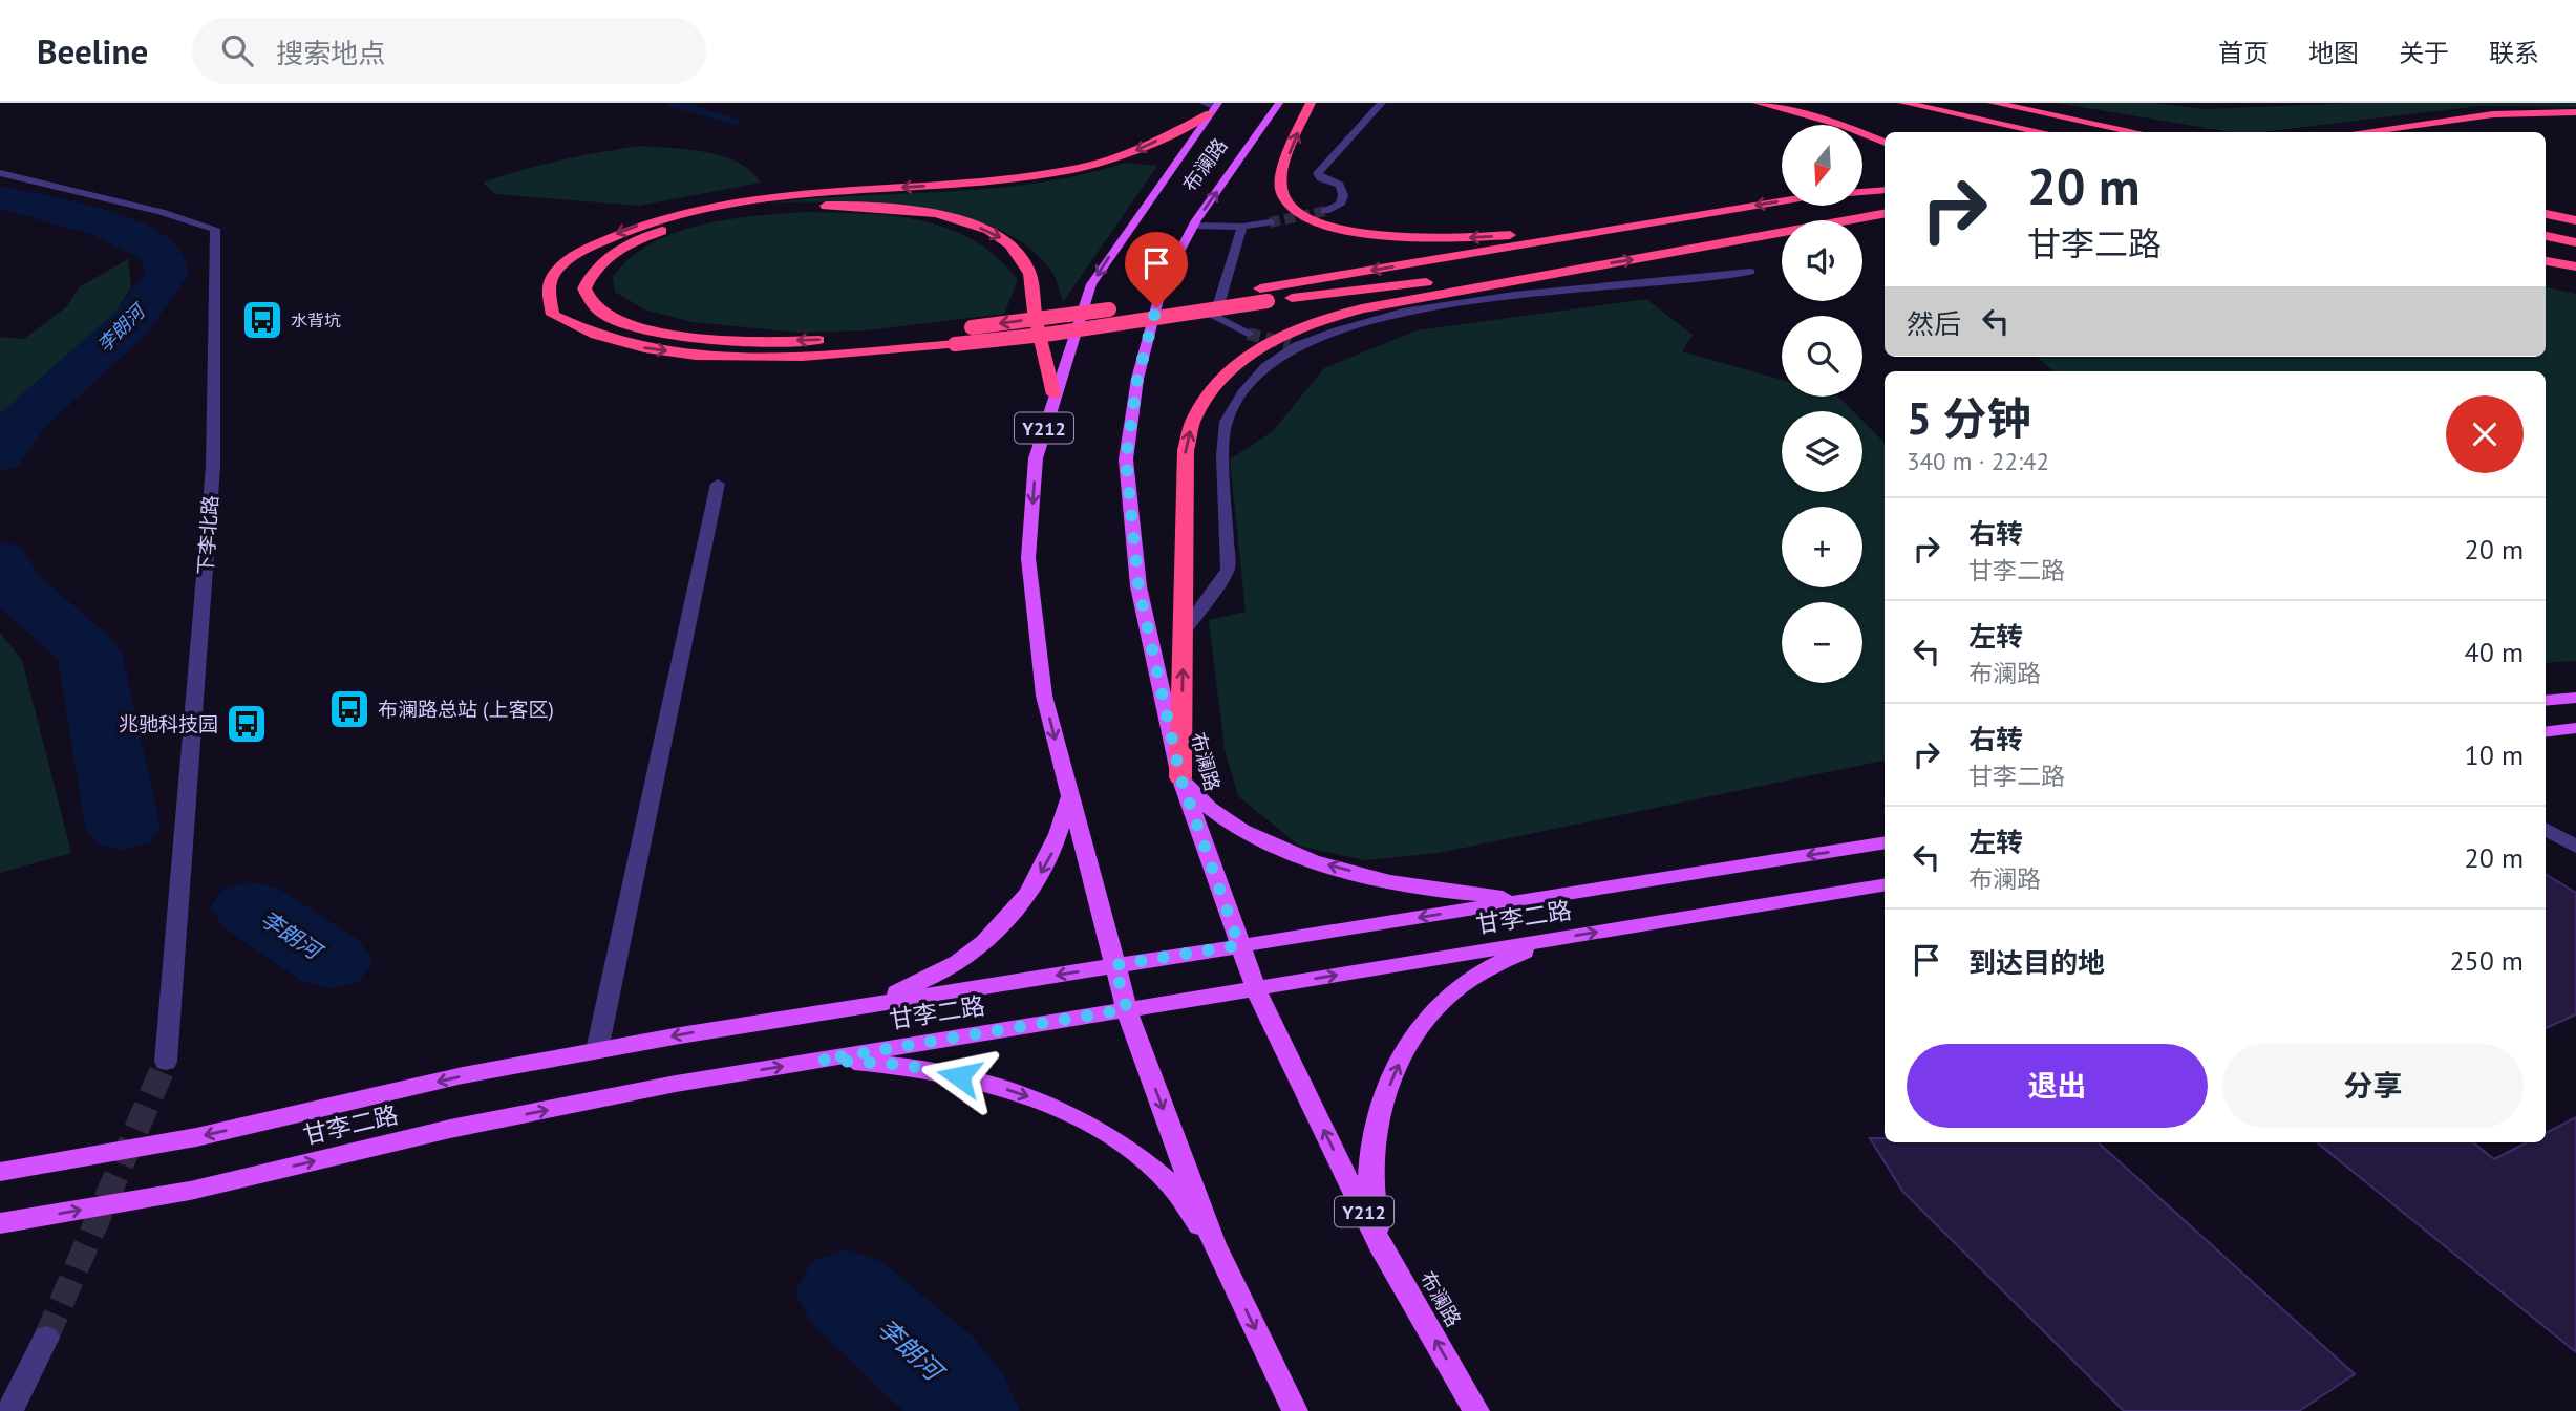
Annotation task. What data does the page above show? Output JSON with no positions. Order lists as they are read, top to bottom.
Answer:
{
  "streets": {
    "main road": ["布澜路", "Y212", "甘李二路"],
    "street": ["下李北路"]
  },
  "crossings": [
    ["布澜路", "甘李二路"]
  ],
  "water": ["李朗河"],
  "places": {
    "bus stop": ["水背坑", "布澜路总站 (上客区)", "兆驰科技园"]
  },
  "north": "bottom",
  "page": {
    "header": "Beeline",
    "search": "搜索地点",
    "nav": [
      "首页",
      "地图",
      "关于",
      "联系"
    ],
    "map_buttons": ["+", "−"],
    "turn": ["20 m", "甘李二路"],
    "then": "然后",
    "heading": ["5 分钟", "340 m · 22:42"],
    "list": [
      {
        "name": "右转",
        "note": "甘李二路",
        "value": "20 m"
      },
      {
        "name": "左转",
        "note": "布澜路",
        "value": "40 m"
      },
      {
        "name": "右转",
        "note": "甘李二路",
        "value": "10 m"
      },
      {
        "name": "左转",
        "note": "布澜路",
        "value": "20 m"
      },
      {
        "name": "到达目的地",
        "value": "250 m"
      }
    ],
    "buttons": ["退出", "分享"]
  }
}
